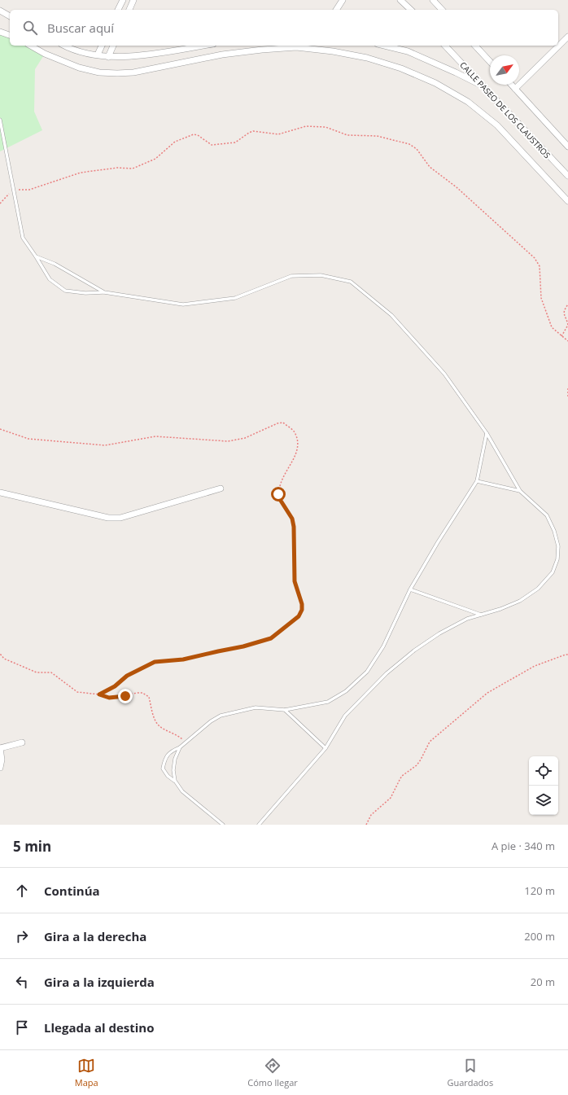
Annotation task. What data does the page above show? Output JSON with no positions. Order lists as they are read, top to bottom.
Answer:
{
  "streets": {
    "street": ["CALLE PASEO DE LOS CLAUSTROS"]
  },
  "north": "top right",
  "page": {
    "search": "Buscar aquí",
    "heading": ["5 min", "A pie · 340 m"],
    "list": [
      ["Continúa", "120 m"],
      ["Gira a la derecha", "200 m"],
      ["Gira a la izquierda", "20 m"],
      "Llegada al destino"
    ],
    "nav": ["Mapa", "Cómo llegar", "Guardados"]
  }
}
